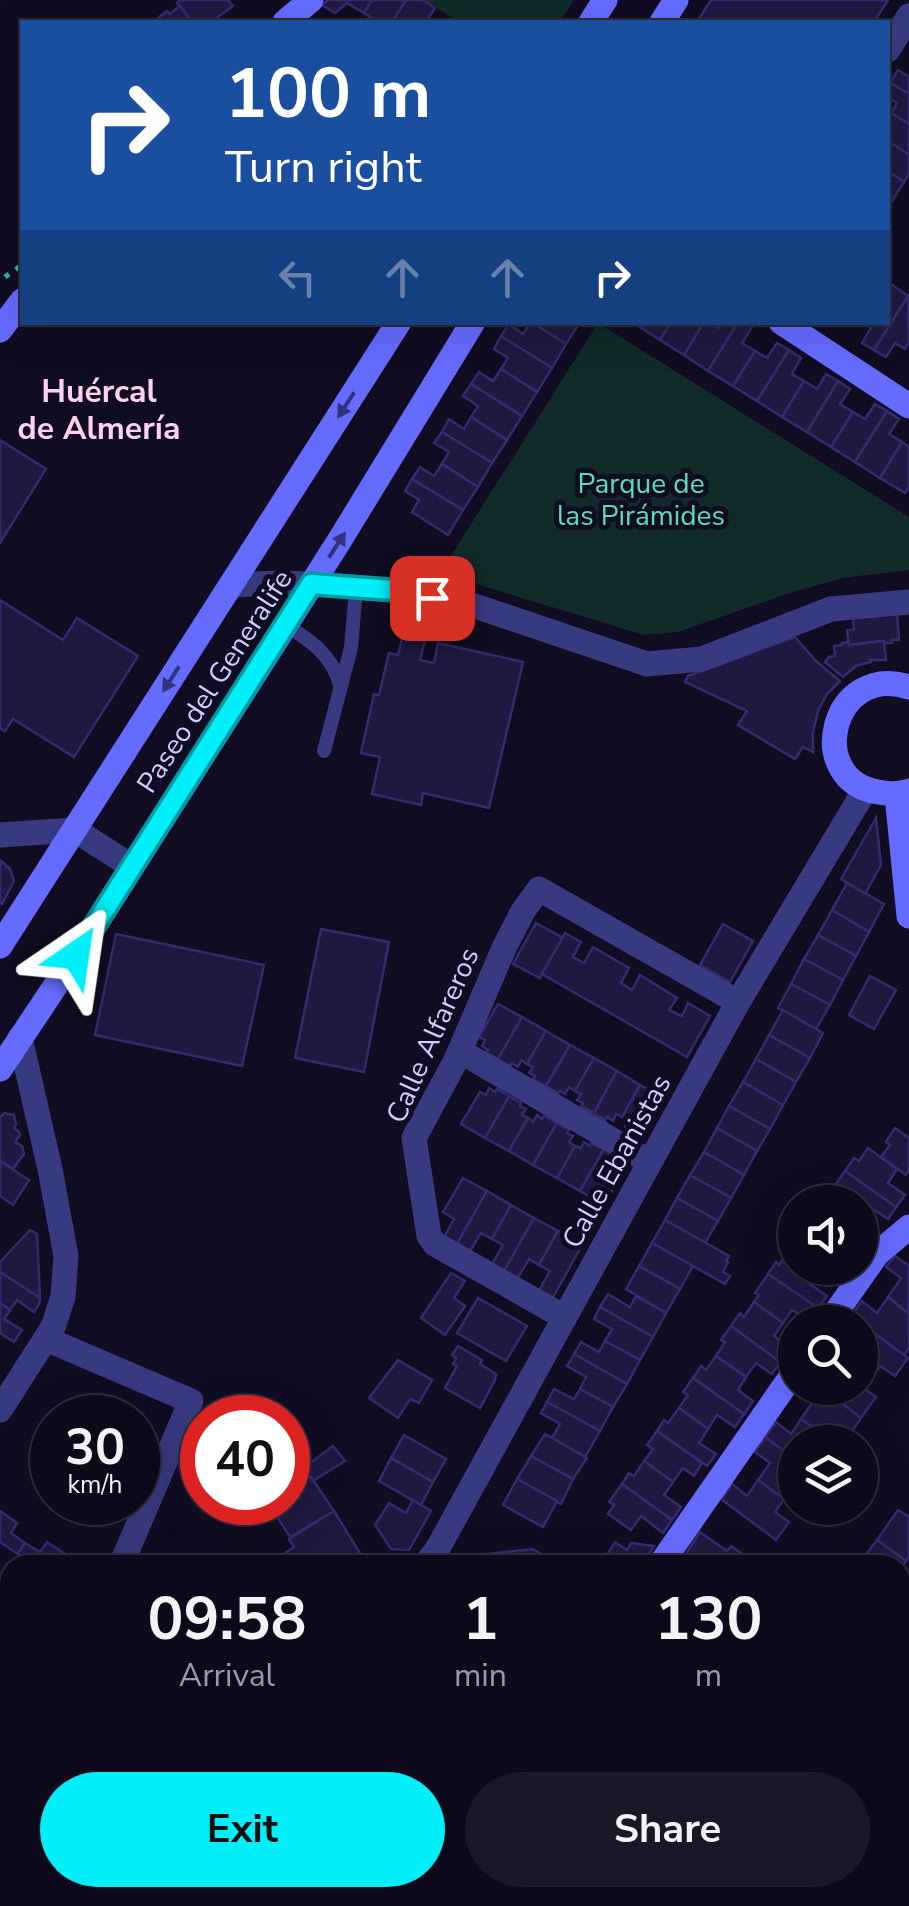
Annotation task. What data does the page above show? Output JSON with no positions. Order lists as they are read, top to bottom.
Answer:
{
  "streets": {
    "street": ["Paseo del Generalife", "Calle Alfareros", "Calle Ebanistas"]
  },
  "crossings": [
    ["Calle Alfareros", "Calle Ebanistas"]
  ],
  "districts": ["Huércal de Almería"],
  "parks": ["Parque de las Pirámides"],
  "page": {
    "turn": ["100 m", "Turn right"],
    "speed": "30 km/h",
    "limit": "40",
    "eta": [
      "09:58",
      "Arrival",
      "1",
      "min",
      "130",
      "m"
    ],
    "buttons": ["Exit", "Share"]
  }
}
